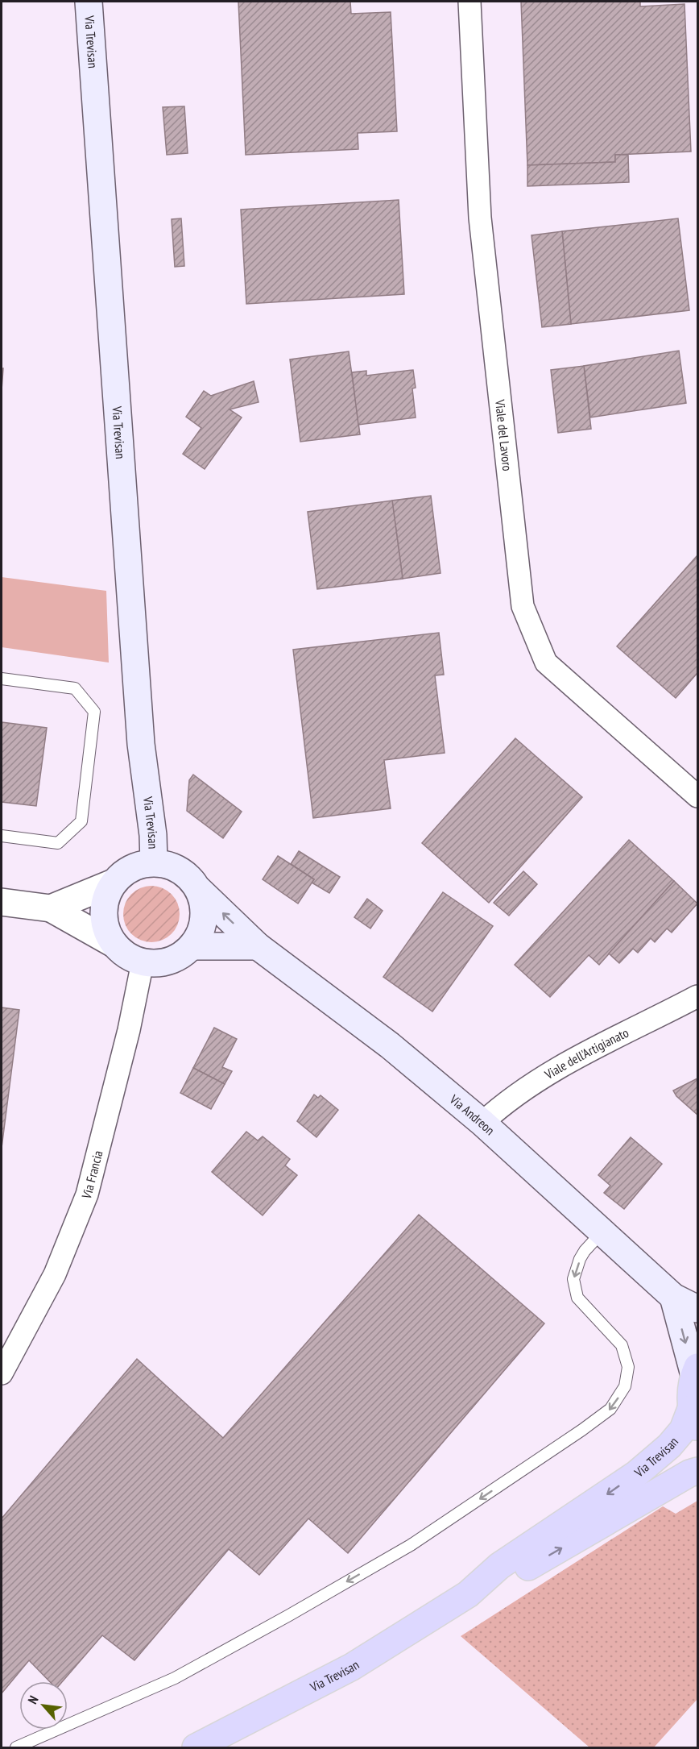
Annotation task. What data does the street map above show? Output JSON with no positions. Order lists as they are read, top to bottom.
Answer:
{
  "streets": {
    "main road": ["Via Trevisan", "Via Andreon"],
    "street": ["Viale del Lavoro", "Viale dell'Artigianato", "Via Francia"]
  },
  "crossings": [
    ["Via Trevisan", "Via Andreon"],
    ["Via Trevisan", "Via Francia"],
    ["Viale dell'Artigianato", "Via Andreon"],
    ["Via Andreon", "Via Francia"]
  ],
  "north": "top left"
}
